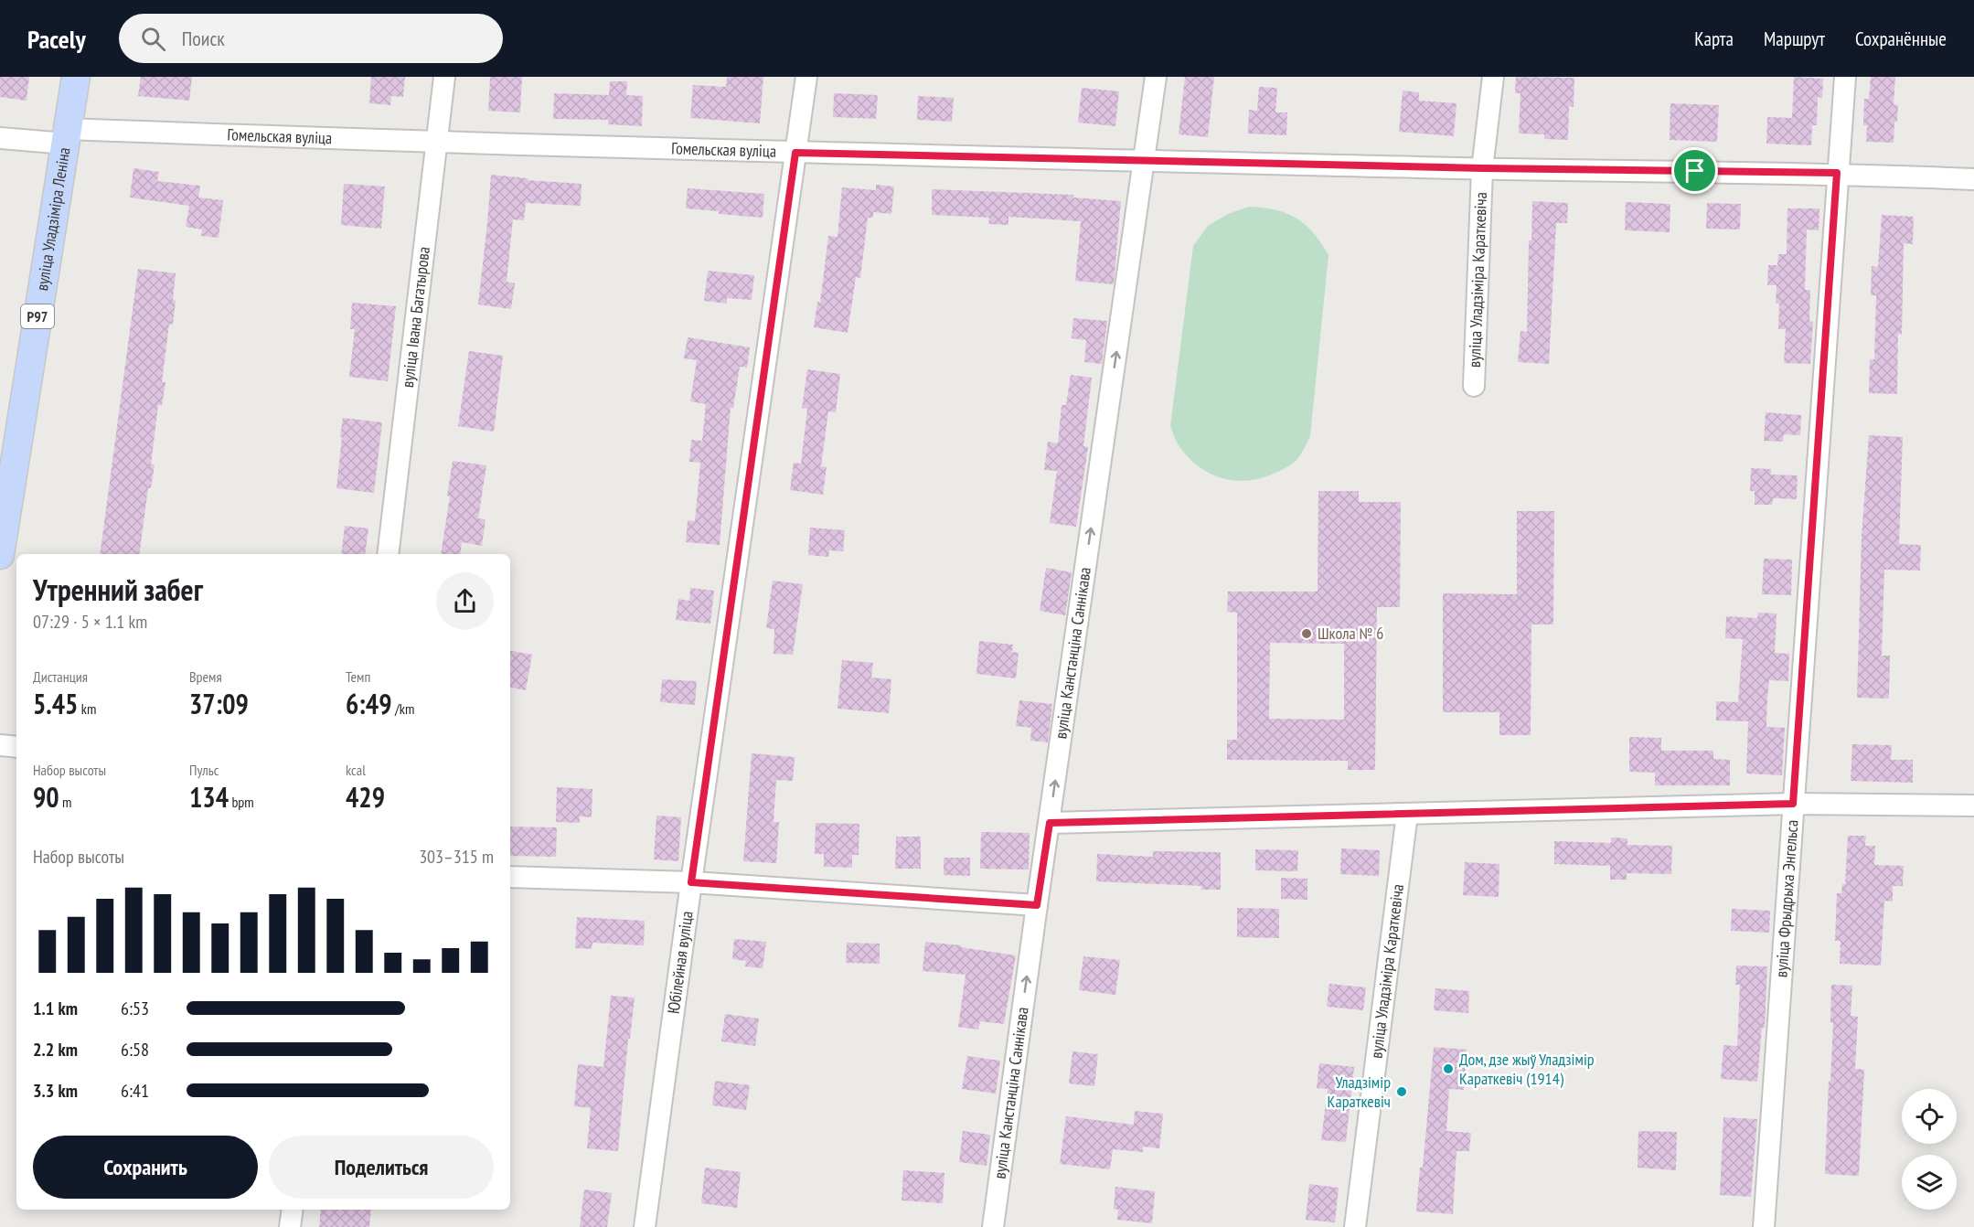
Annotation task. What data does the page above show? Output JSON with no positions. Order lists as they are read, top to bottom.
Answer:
{
  "streets": {
    "main road": ["вуліца Уладзіміра Леніна", "Р97"],
    "street": [
      "Гомельская вуліца",
      "вуліца Уладзіміра Караткевіча",
      "вуліца Івана Багатырова",
      "вуліца Канстанціна Саннікава",
      "вуліца Фрыдрыха Энгельса",
      "Юбілейная вуліца"
    ]
  },
  "crossings": [
    ["Гомельская вуліца", "вуліца Уладзіміра Леніна"],
    ["Гомельская вуліца", "вуліца Уладзіміра Караткевіча"],
    ["Гомельская вуліца", "вуліца Івана Багатырова"],
    ["Гомельская вуліца", "вуліца Канстанціна Саннікава"],
    ["Гомельская вуліца", "вуліца Фрыдрыха Энгельса"],
    ["Гомельская вуліца", "Юбілейная вуліца"]
  ],
  "one_way": ["вуліца Канстанціна Саннікава"],
  "places": ["Школа № 6", "Дом, дзе жыў Уладзімір Караткевіч (1914)", "Уладзімір Караткевіч"],
  "page": {
    "header": "Pacely",
    "search": "Поиск",
    "nav": ["Карта", "Маршрут", "Сохранённые"],
    "heading": ["Утренний забег", "07:29 · 5 × 1.1 km"],
    "stats": [
      ["Дистанция", "5.45 km"],
      ["Время", "37:09"],
      ["Темп", "6:49 /km"],
      ["Набор высоты", "90 m"],
      ["Пульс", "134 bpm"],
      ["kcal", "429"]
    ],
    "chart": ["Набор высоты", "303–315 m"],
    "list": [
      {
        "name": "1.1 km",
        "note": "6:53"
      },
      {
        "name": "2.2 km",
        "note": "6:58"
      },
      {
        "name": "3.3 km",
        "note": "6:41"
      }
    ],
    "buttons": ["Сохранить", "Поделиться"]
  }
}
